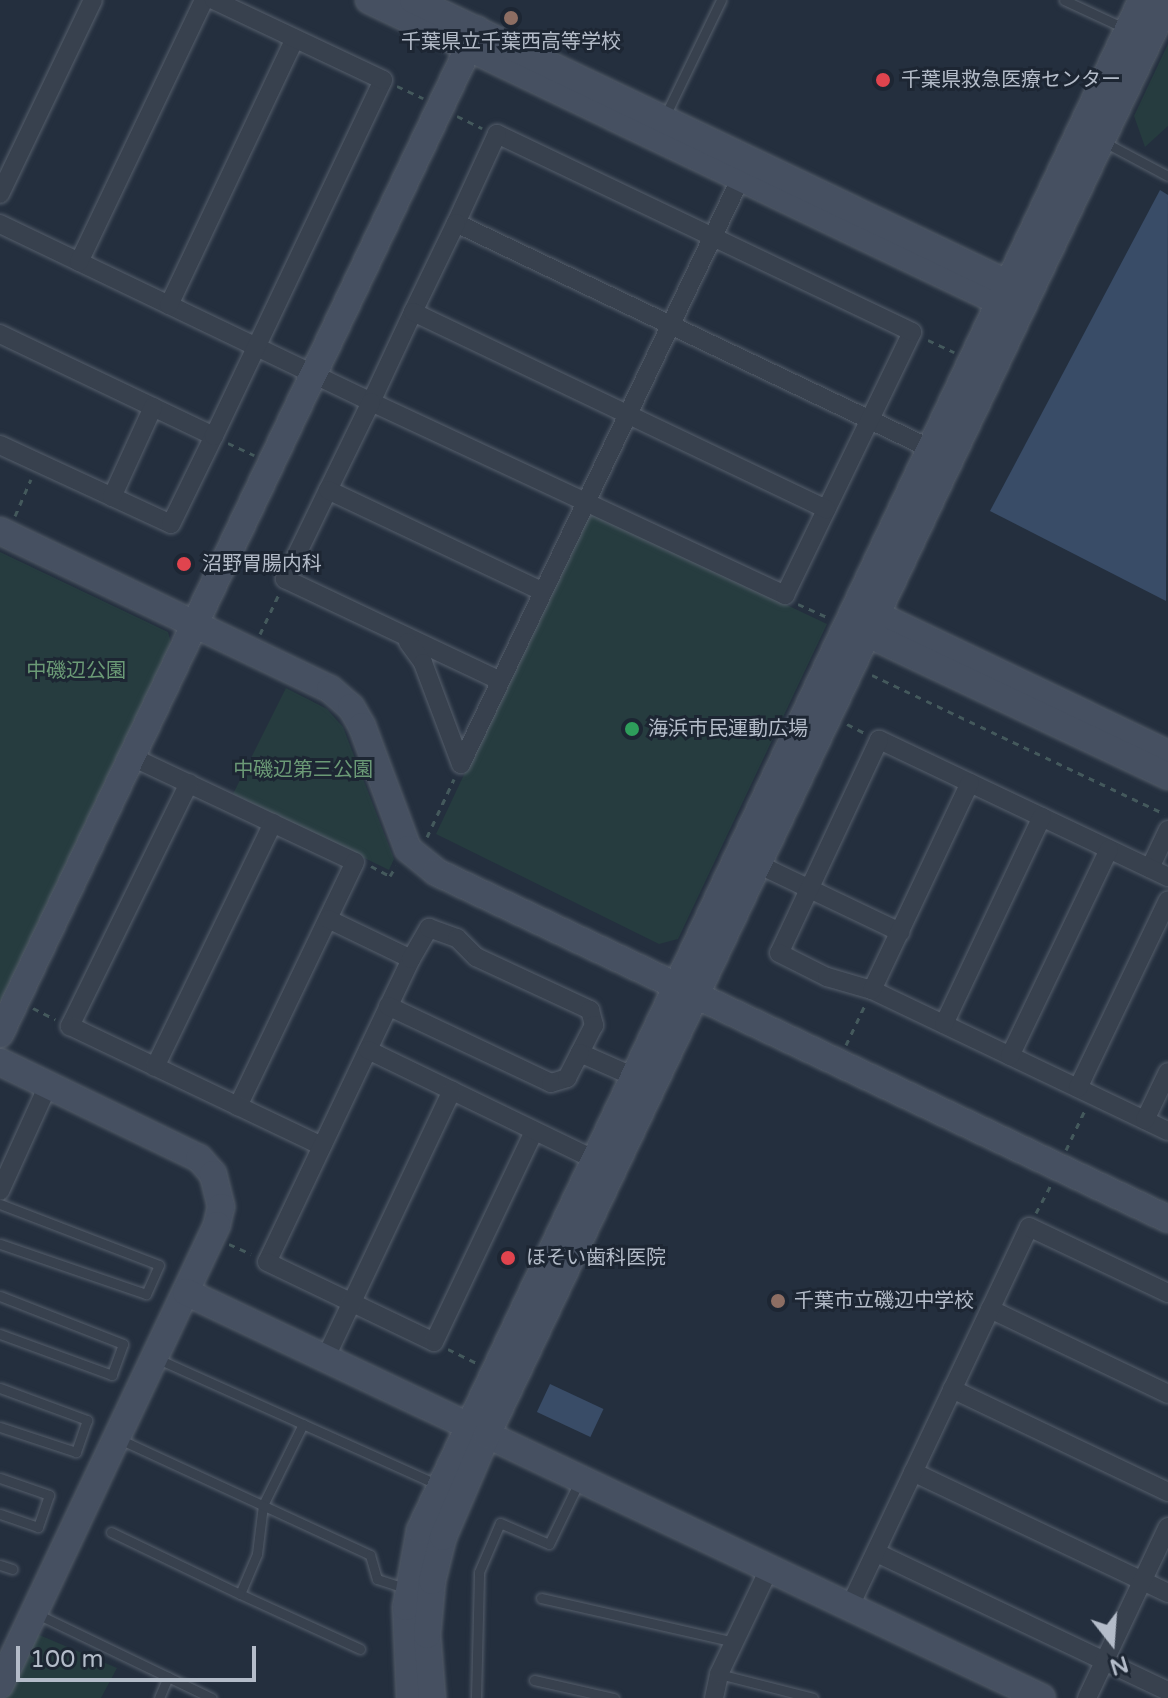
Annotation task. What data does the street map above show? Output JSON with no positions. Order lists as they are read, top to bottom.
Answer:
{
  "parks": ["中磯辺公園", "中磯辺第三公園"],
  "places": [
    "千葉県立千葉西高等学校",
    "千葉県救急医療センター",
    "沼野胃腸内科",
    "海浜市民運動広場",
    "ほそい歯科医院",
    "千葉市立磯辺中学校"
  ],
  "scale_bar": "100 m",
  "north": "bottom"
}
